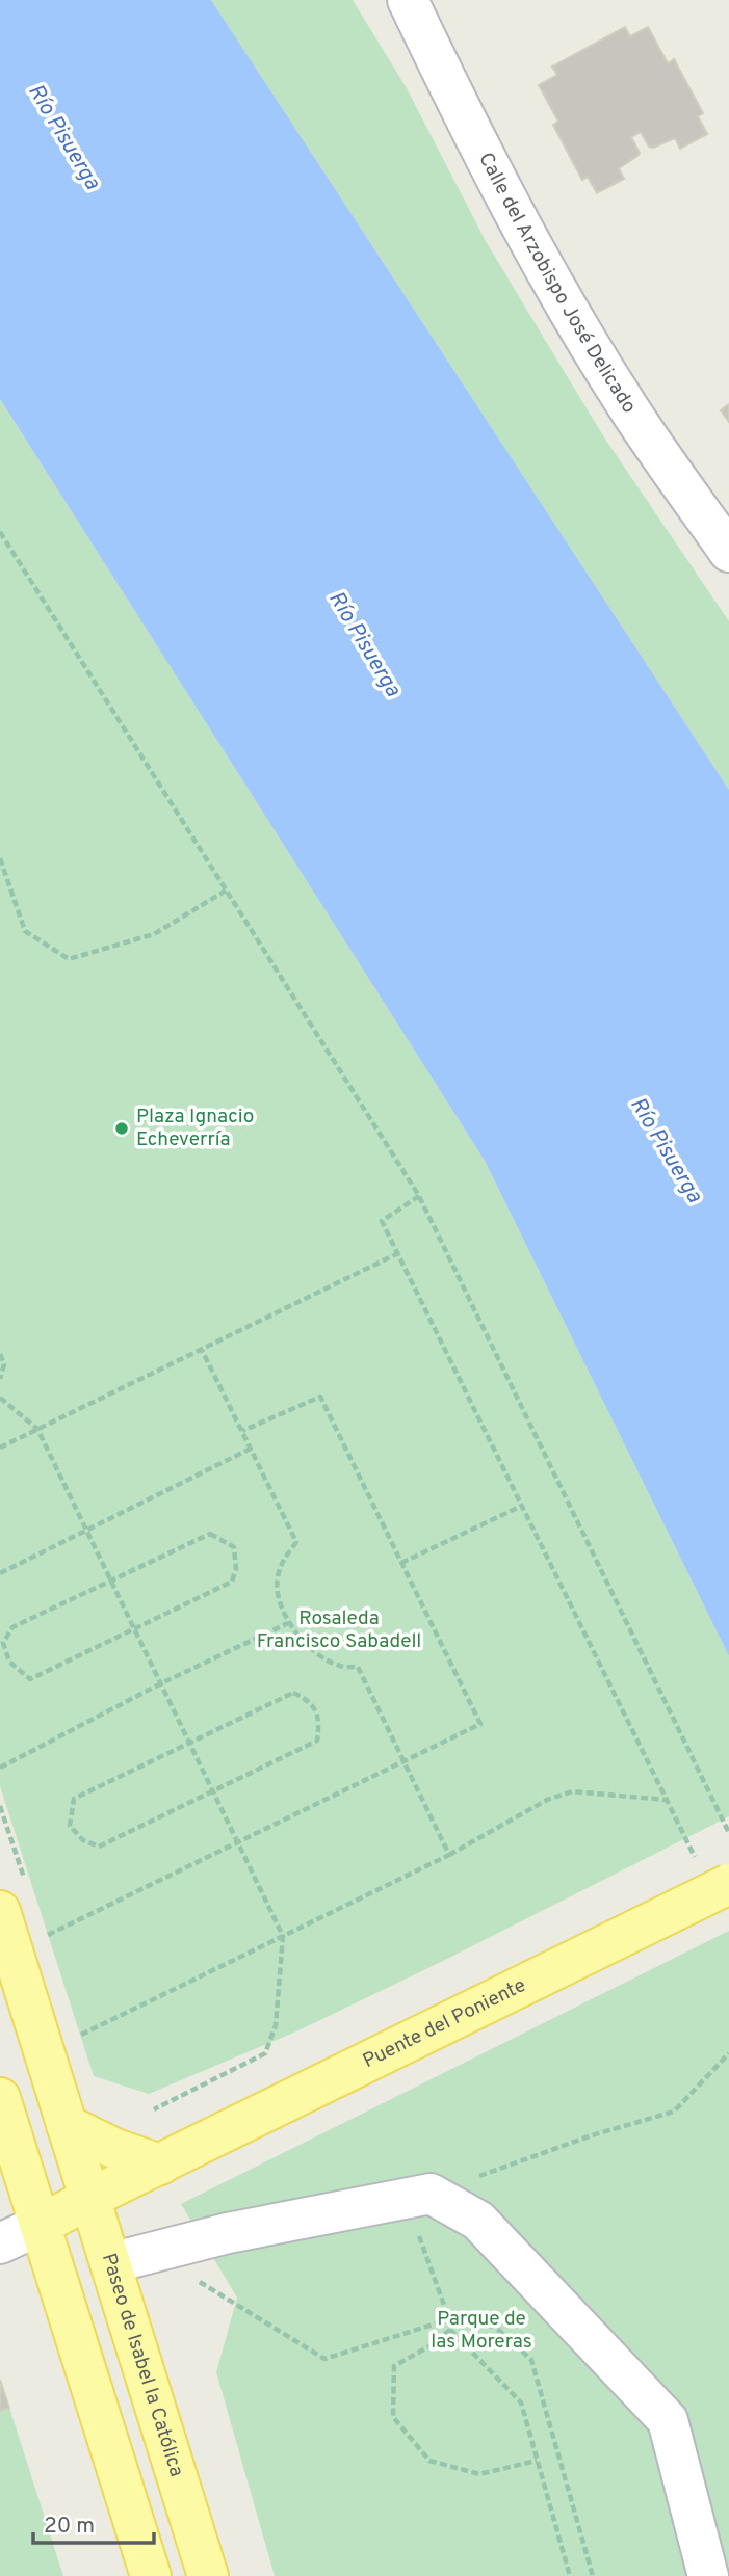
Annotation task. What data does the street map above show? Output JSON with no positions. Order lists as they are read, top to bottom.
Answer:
{
  "streets": {
    "main road": ["Puente del Poniente", "Paseo de Isabel la Católica"],
    "street": ["Calle del Arzobispo José Delicado"]
  },
  "crossings": [
    ["Puente del Poniente", "Paseo de Isabel la Católica"]
  ],
  "water": ["Río Pisuerga"],
  "parks": ["Rosaleda Francisco Sabadell", "Parque de las Moreras"],
  "places": ["Plaza Ignacio Echeverría"],
  "scale_bar": "20 m"
}
